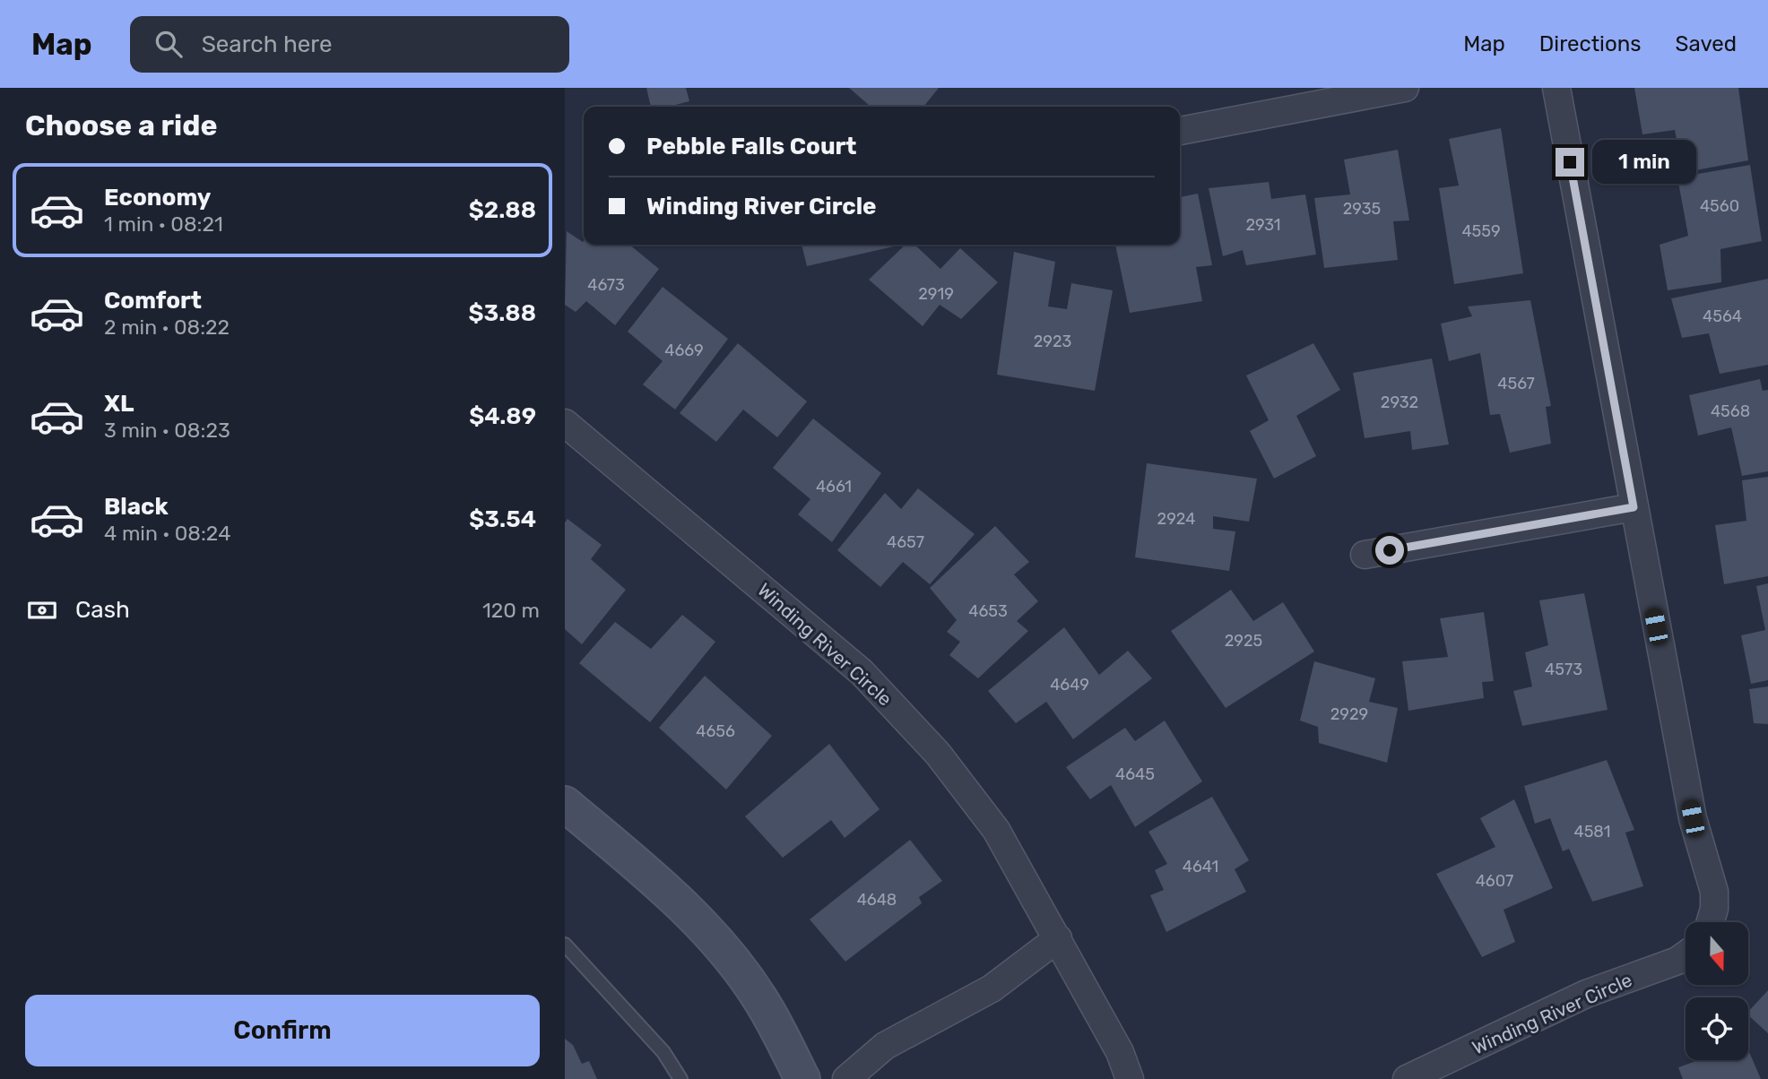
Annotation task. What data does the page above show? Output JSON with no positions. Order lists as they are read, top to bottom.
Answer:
{
  "streets": {
    "street": ["Winding River Circle"]
  },
  "house_numbers": [
    "4560",
    "2935",
    "2931",
    "4559",
    "4673",
    "2919",
    "4564",
    "2923",
    "4669",
    "4567",
    "2932",
    "4568",
    "4661",
    "2924",
    "4657",
    "4653",
    "2925",
    "4573",
    "4649",
    "2929",
    "4656",
    "4645",
    "4581",
    "4641",
    "4607",
    "4648"
  ],
  "north": "bottom",
  "page": {
    "header": "Map",
    "search": "Search here",
    "nav": ["Map", "Directions", "Saved"],
    "heading": "Choose a ride",
    "banner": ["Pebble Falls Court", "Winding River Circle"],
    "bubble": "1 min",
    "list": [
      {
        "name": "Economy",
        "note": "1 min · 08:21",
        "value": "$2.88"
      },
      {
        "name": "Comfort",
        "note": "2 min · 08:22",
        "value": "$3.88"
      },
      {
        "name": "XL",
        "note": "3 min · 08:23",
        "value": "$4.89"
      },
      {
        "name": "Black",
        "note": "4 min · 08:24",
        "value": "$3.54"
      }
    ],
    "pay": ["Cash", "120 m"],
    "buttons": "Confirm"
  }
}
